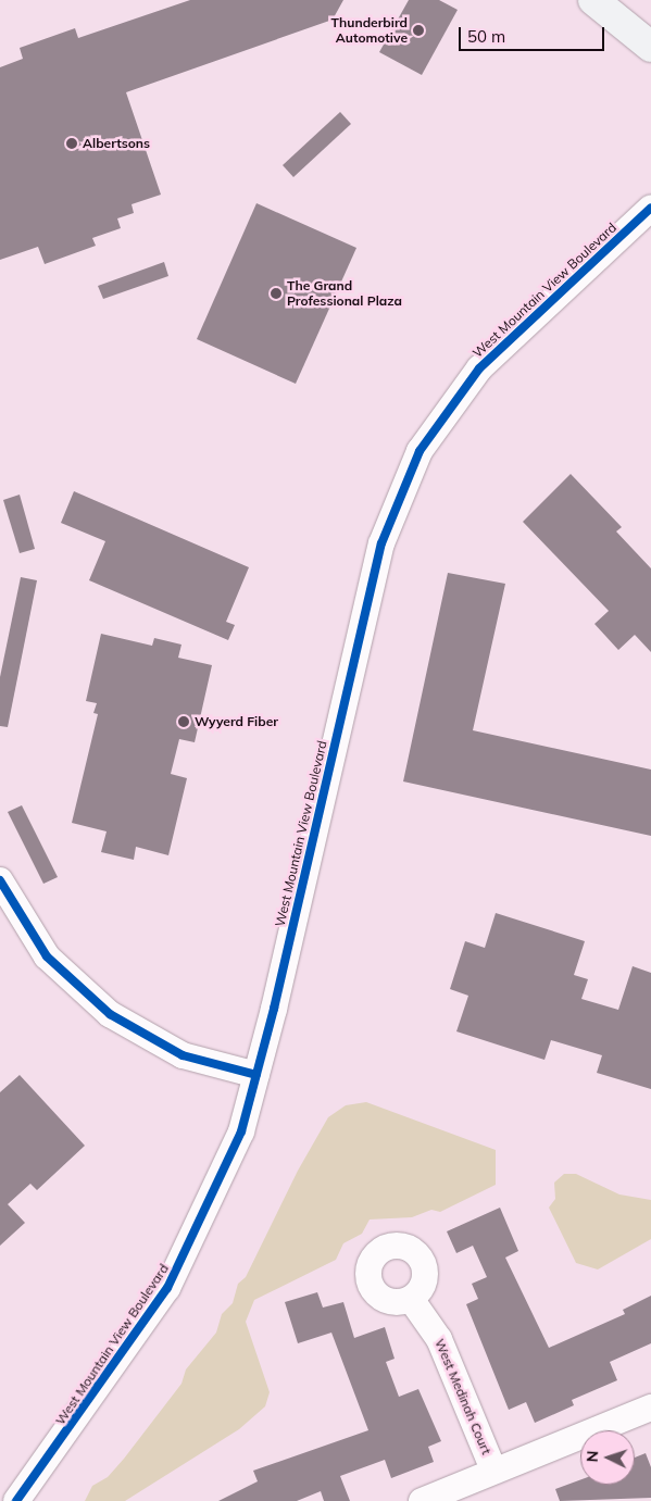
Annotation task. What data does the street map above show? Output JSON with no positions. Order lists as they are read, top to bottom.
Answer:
{
  "streets": {
    "street": ["West Mountain View Boulevard", "West Medinah Court"]
  },
  "places": [
    "Thunderbird Automotive",
    "Albertsons",
    "The Grand Professional Plaza",
    "Wyyerd Fiber"
  ],
  "scale_bar": "50 m",
  "north": "left"
}
